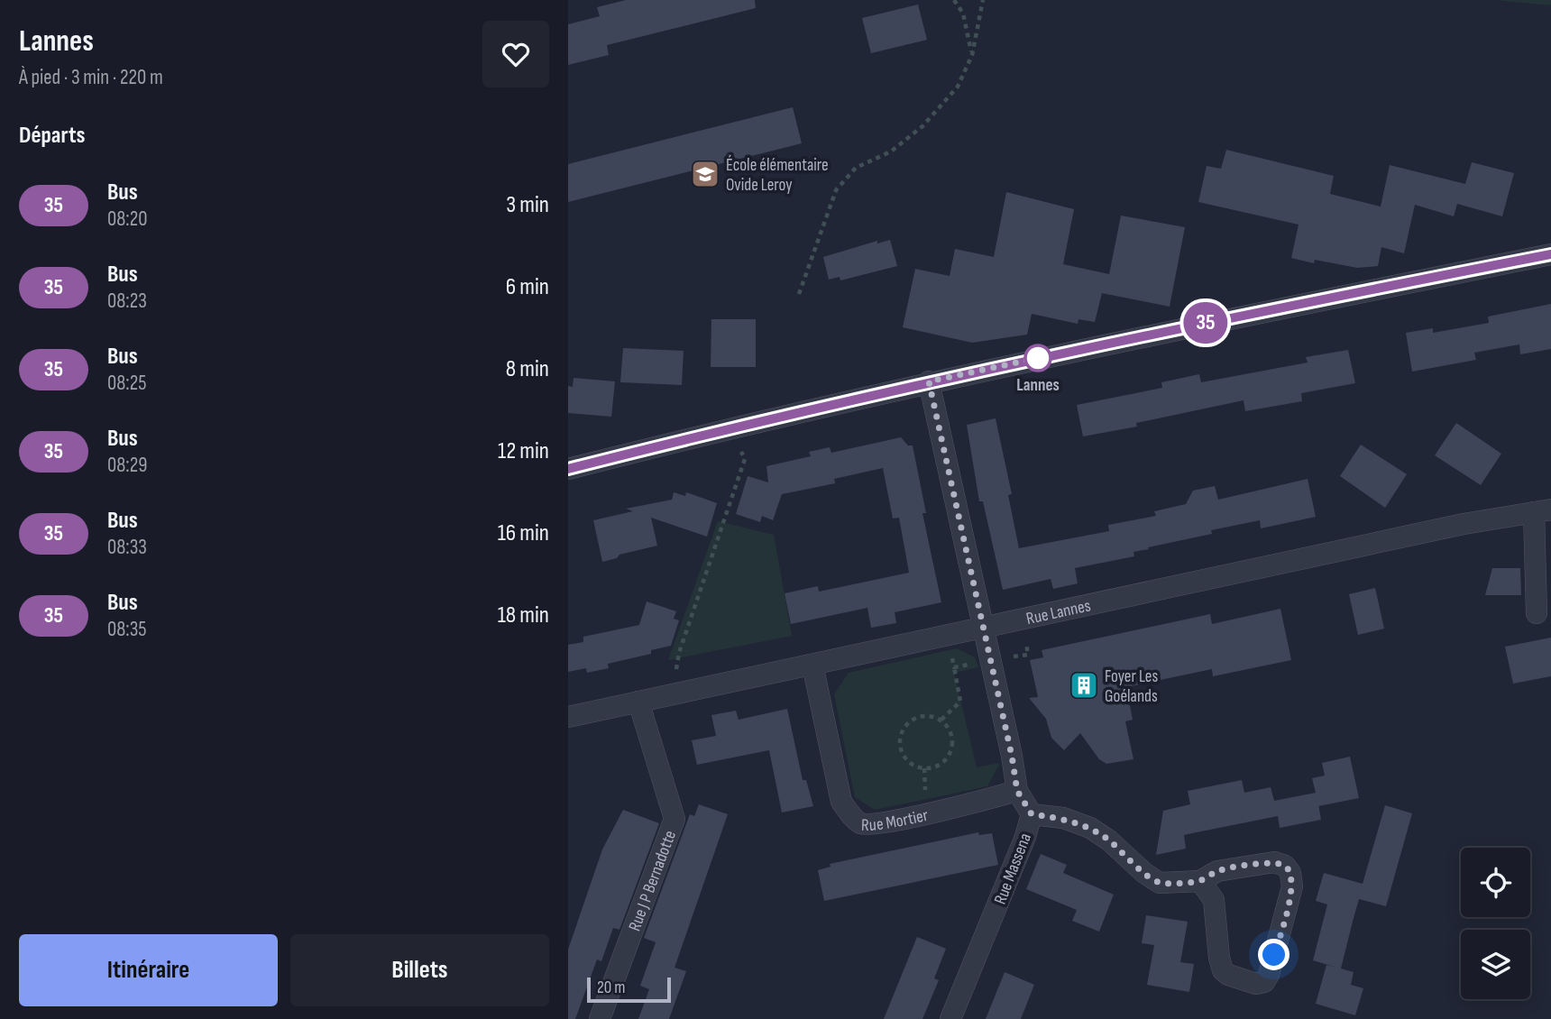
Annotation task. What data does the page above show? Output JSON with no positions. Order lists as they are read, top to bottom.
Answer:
{
  "streets": {
    "street": [
      "Rue Lannes",
      "Rue Mortier",
      "Rue Massena",
      "Rue J P Bernadotte"
    ]
  },
  "crossings": [
    ["Rue Lannes", "Rue Mortier"],
    ["Rue Lannes", "Rue Massena"],
    ["Rue Lannes", "Rue J P Bernadotte"],
    ["Rue Mortier", "Rue Massena"]
  ],
  "places": {
    "school or university": ["École élémentaire Ovide Leroy"],
    "other": ["Lannes"],
    "building": ["Foyer Les Goélands"]
  },
  "lines": ["bus line 35"],
  "scale_bar": "20 m",
  "page": {
    "heading": [
      ["Lannes", "À pied · 3 min · 220 m"],
      "Départs"
    ],
    "on_map": "35",
    "list": [
      {
        "mark": "35",
        "name": "Bus",
        "note": "08:20",
        "value": "3 min"
      },
      {
        "mark": "35",
        "name": "Bus",
        "note": "08:23",
        "value": "6 min"
      },
      {
        "mark": "35",
        "name": "Bus",
        "note": "08:25",
        "value": "8 min"
      },
      {
        "mark": "35",
        "name": "Bus",
        "note": "08:29",
        "value": "12 min"
      },
      {
        "mark": "35",
        "name": "Bus",
        "note": "08:33",
        "value": "16 min"
      },
      {
        "mark": "35",
        "name": "Bus",
        "note": "08:35",
        "value": "18 min"
      }
    ],
    "buttons": ["Itinéraire", "Billets"],
    "scale": "20 m"
  }
}
